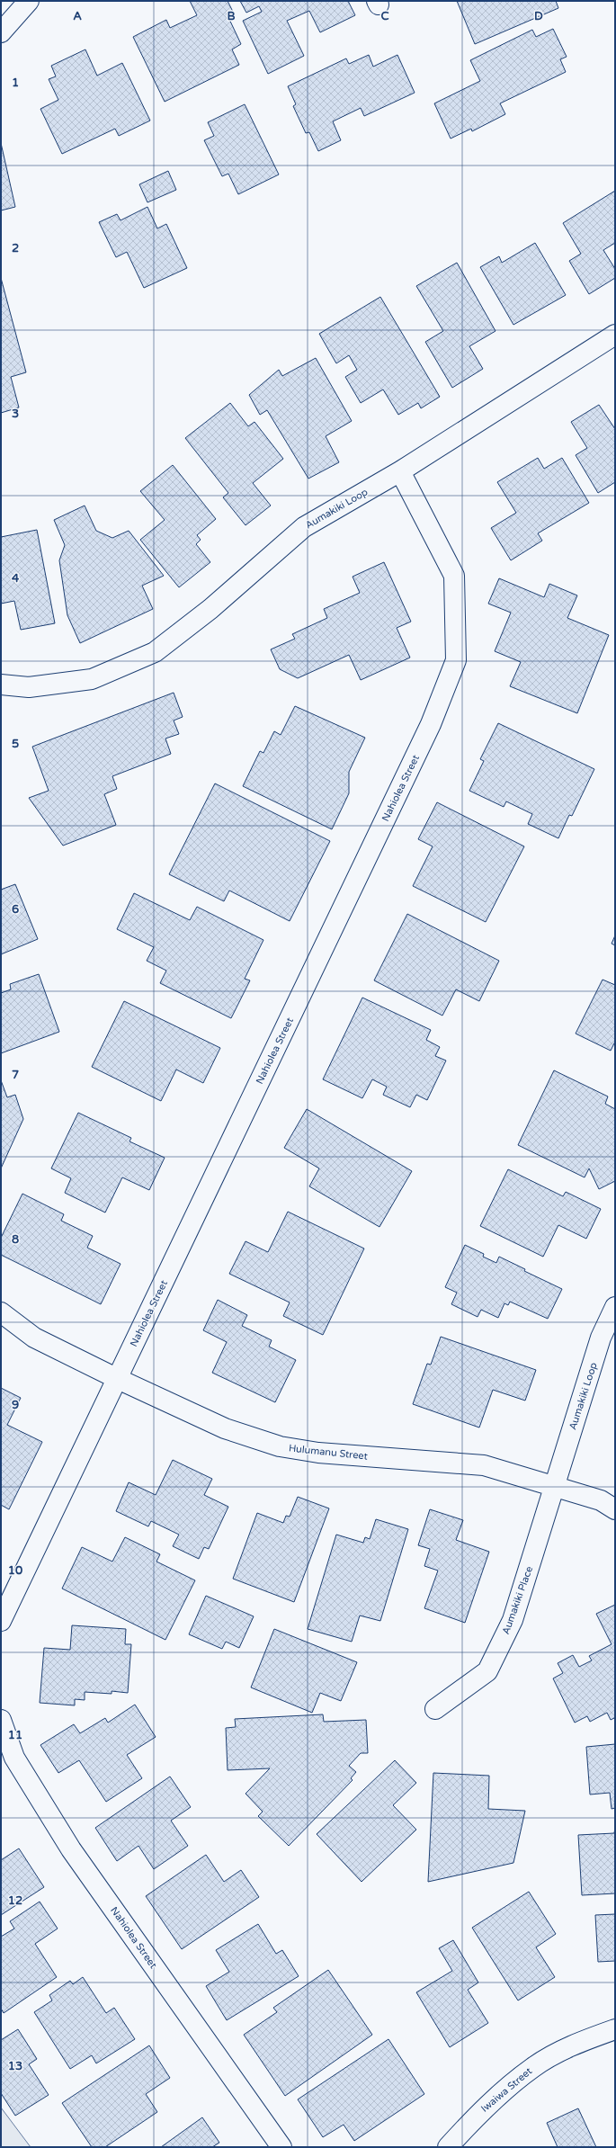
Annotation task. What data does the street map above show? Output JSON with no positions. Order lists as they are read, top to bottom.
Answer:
{
  "streets": {
    "street": [
      "Aumakiki Loop",
      "Nahiolea Street",
      "Hulumanu Street",
      "Aumakiki Place",
      "Iwaiwa Street"
    ]
  },
  "crossings": [
    ["Aumakiki Loop", "Nahiolea Street"],
    ["Aumakiki Loop", "Hulumanu Street"],
    ["Aumakiki Loop", "Aumakiki Place"],
    ["Nahiolea Street", "Hulumanu Street"],
    ["Hulumanu Street", "Aumakiki Place"]
  ],
  "grid": {
    "columns": [
      "A",
      "B",
      "C",
      "D"
    ],
    "rows": [
      "1",
      "2",
      "3",
      "4",
      "5",
      "6",
      "7",
      "8",
      "9",
      "10",
      "11",
      "12",
      "13"
    ]
  }
}
